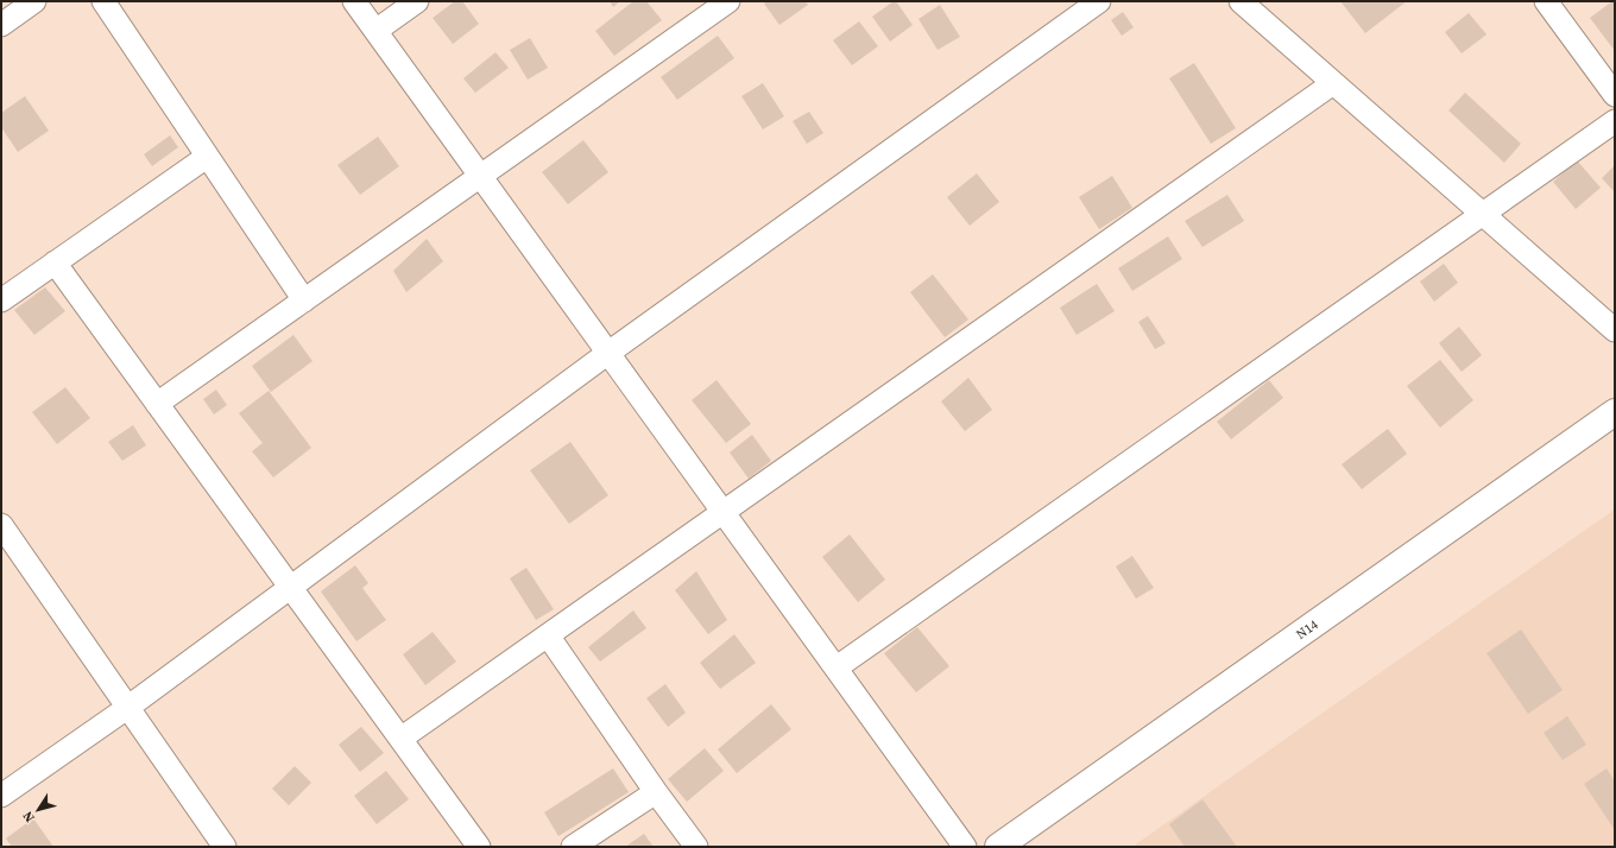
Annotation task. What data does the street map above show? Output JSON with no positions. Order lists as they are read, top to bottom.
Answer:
{
  "streets": {
    "main road": ["N14"]
  },
  "north": "bottom left"
}
